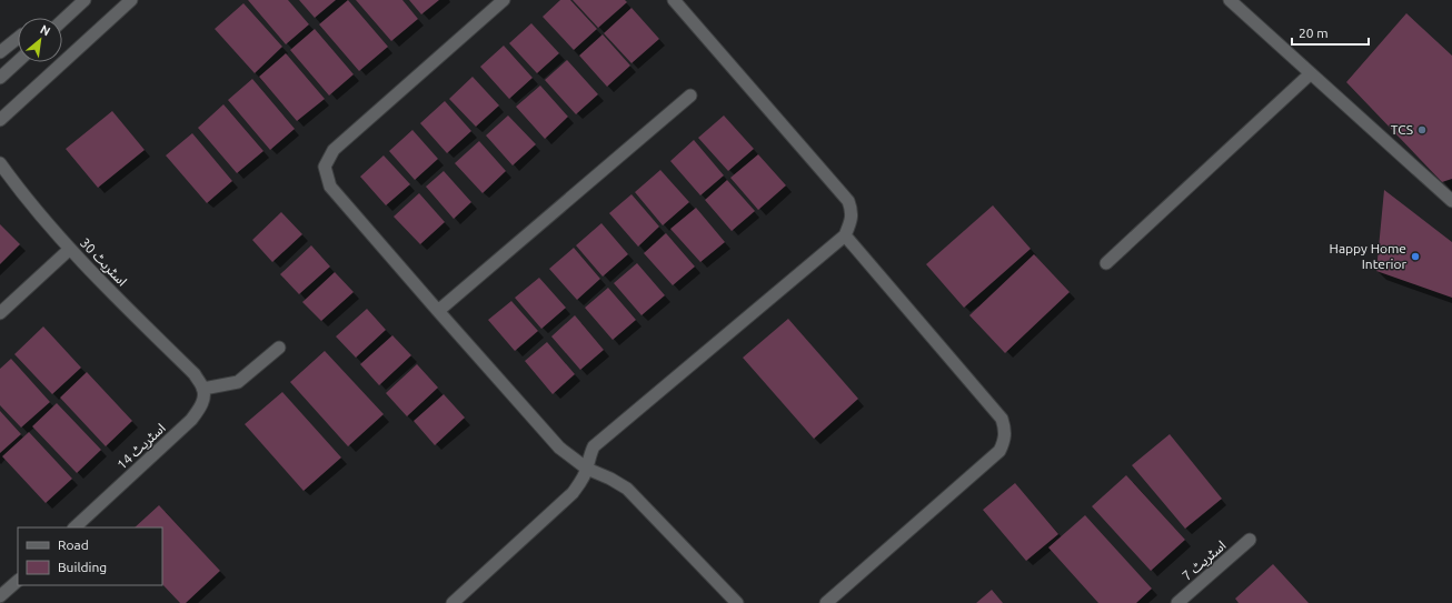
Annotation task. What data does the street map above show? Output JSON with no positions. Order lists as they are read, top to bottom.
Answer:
{
  "streets": {
    "street": ["اسٹریٹ 30", "اسٹریٹ 14", "اسٹریٹ 7"]
  },
  "crossings": [
    ["اسٹریٹ 30", "اسٹریٹ 14"]
  ],
  "places": ["TCS", "Happy Home Interior"],
  "legend": ["Road", "Building"],
  "scale_bar": "20 m",
  "north": "top right"
}
